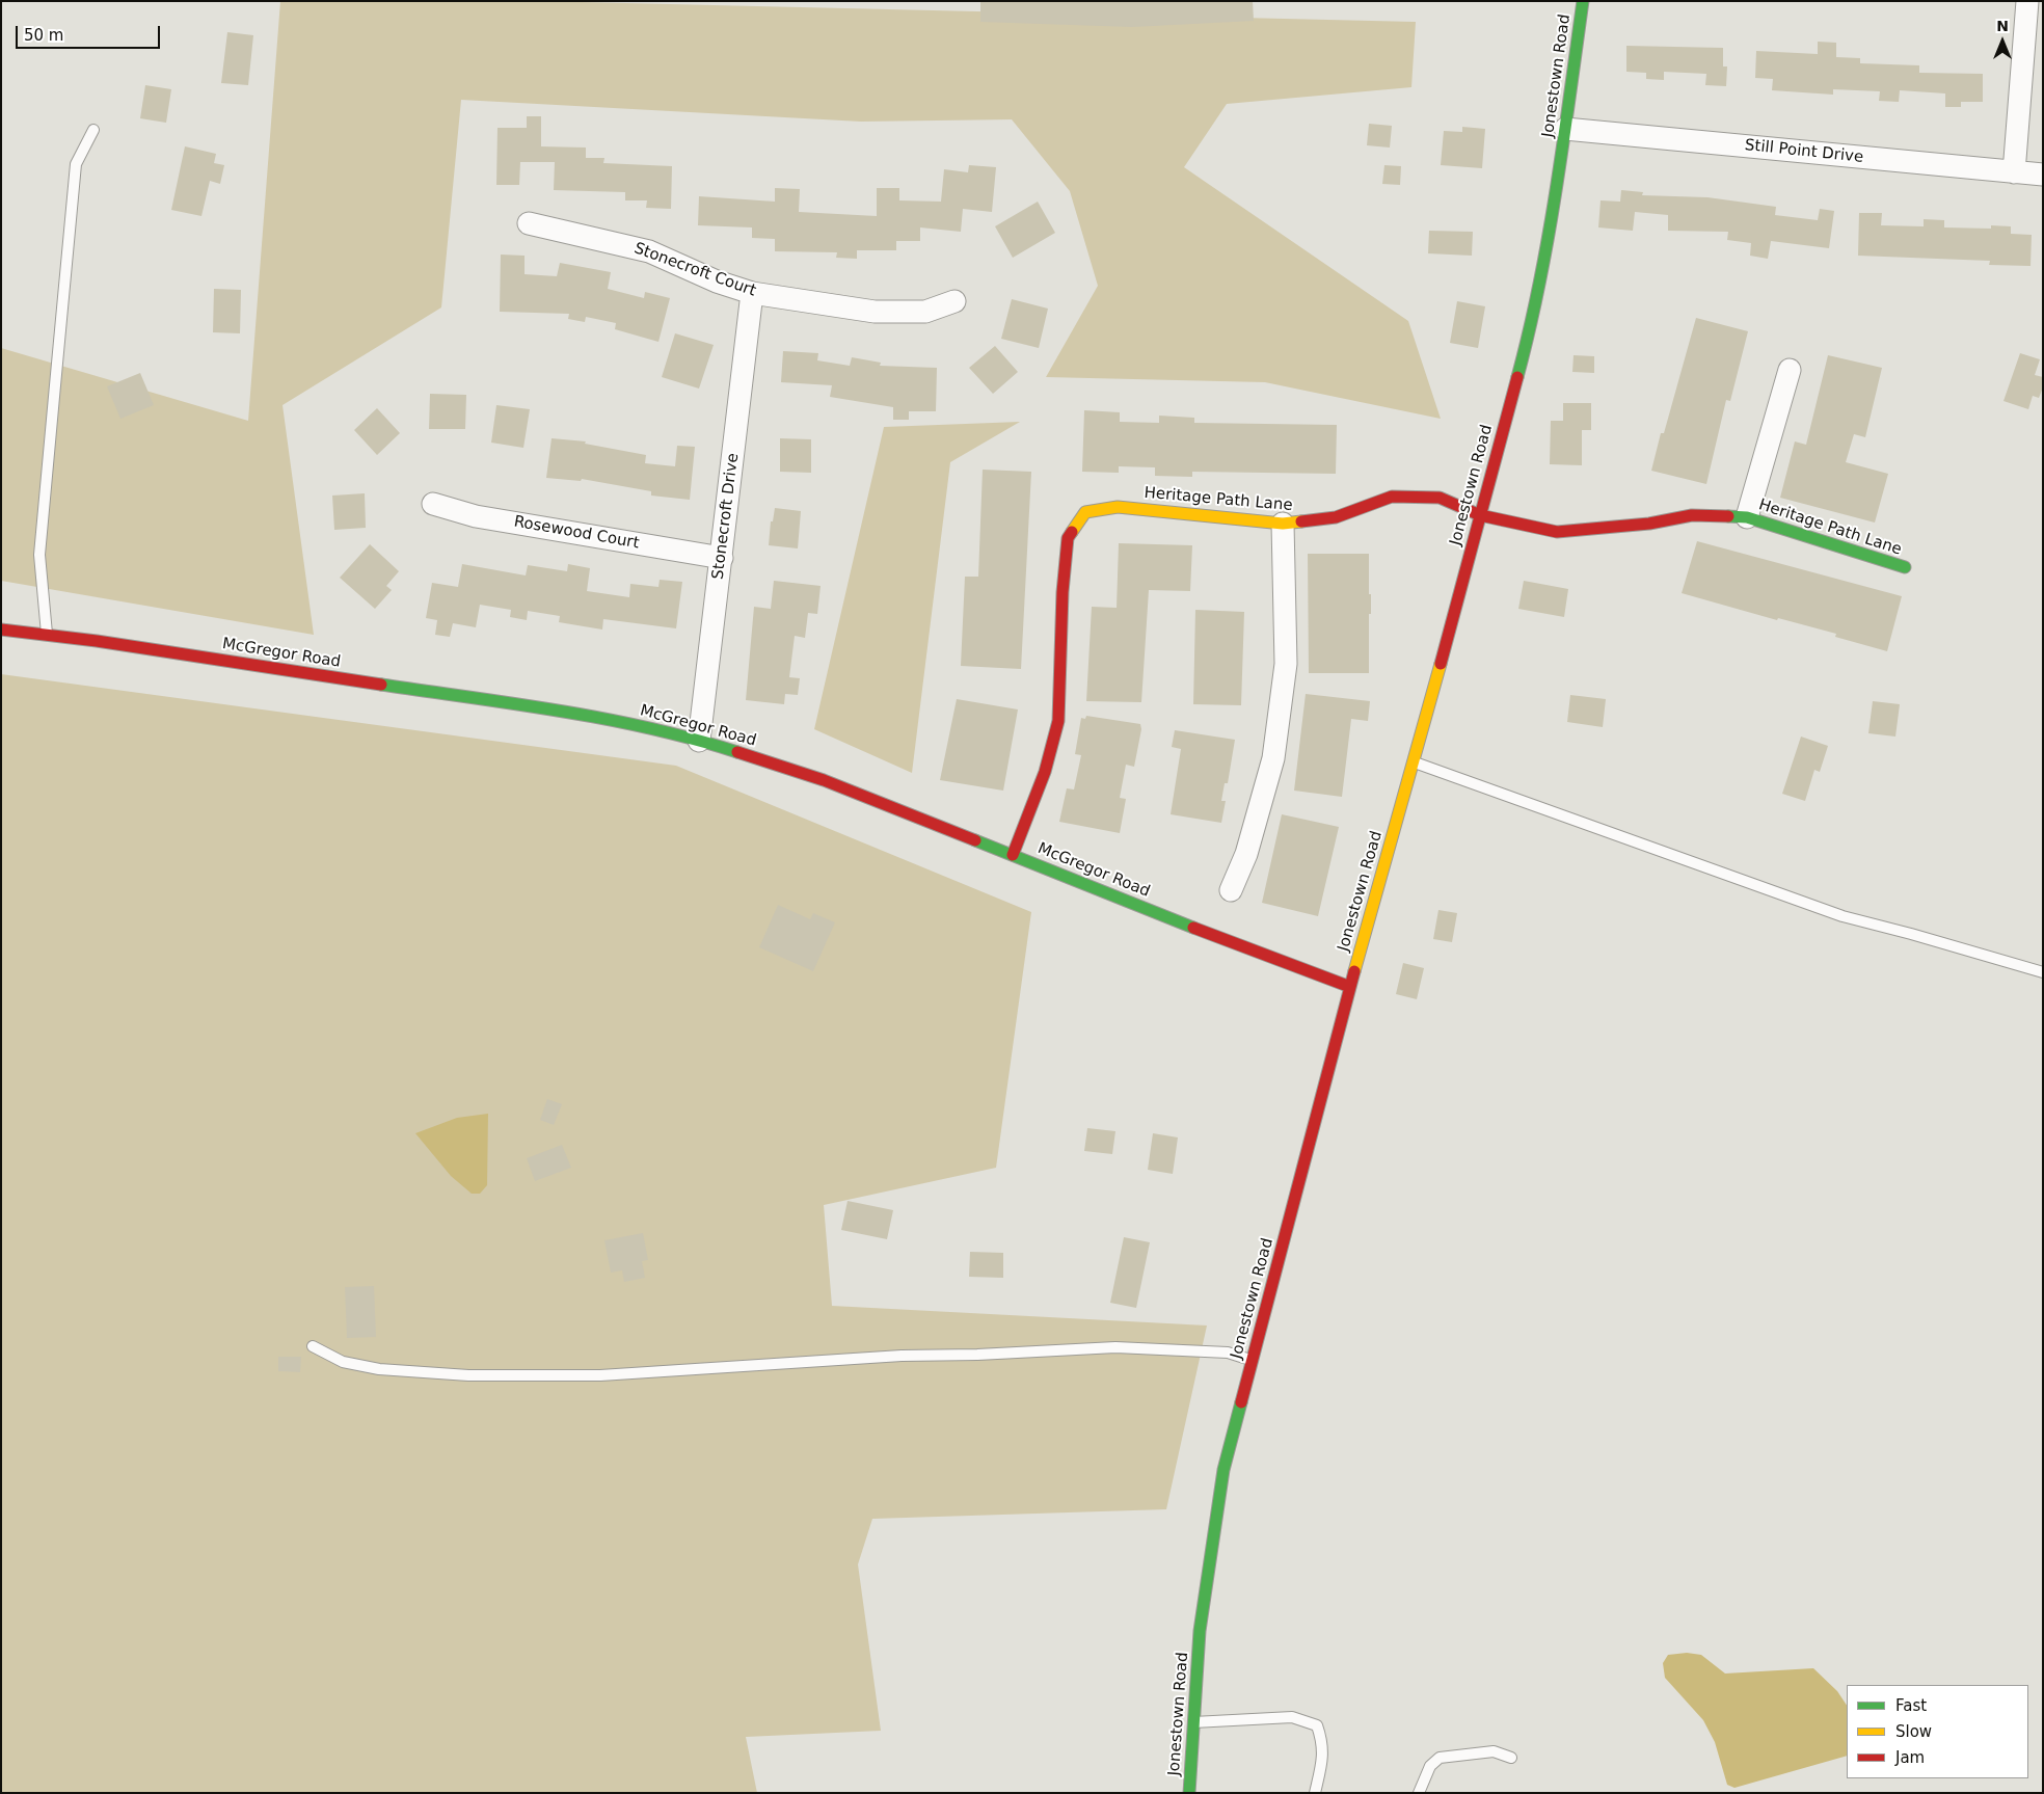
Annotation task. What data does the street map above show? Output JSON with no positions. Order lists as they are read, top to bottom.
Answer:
{
  "streets": {
    "street": [
      "Jonestown Road",
      "Still Point Drive",
      "Stonecroft Court",
      "Heritage Path Lane",
      "Stonecroft Drive",
      "Rosewood Court",
      "McGregor Road"
    ]
  },
  "crossings": [
    ["Jonestown Road", "Still Point Drive"],
    ["Jonestown Road", "Heritage Path Lane"],
    ["Jonestown Road", "McGregor Road"],
    ["Stonecroft Court", "Stonecroft Drive"],
    ["Heritage Path Lane", "McGregor Road"],
    ["Stonecroft Drive", "Rosewood Court"],
    ["Stonecroft Drive", "McGregor Road"]
  ],
  "legend": ["Fast", "Slow", "Jam"],
  "scale_bar": "50 m",
  "north": "top"
}
